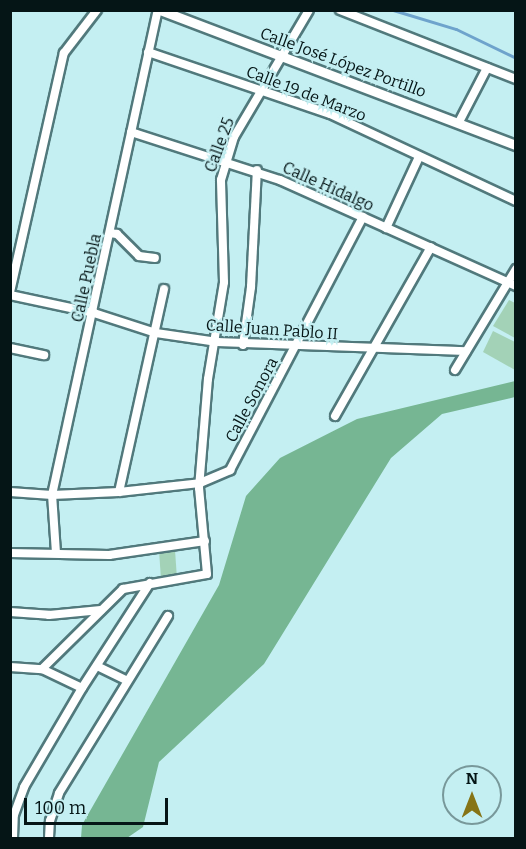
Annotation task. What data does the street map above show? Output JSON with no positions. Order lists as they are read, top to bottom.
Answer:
{
  "streets": {
    "street": [
      "Calle José López Portillo",
      "Calle 19 de Marzo",
      "Calle 25",
      "Calle Hidalgo",
      "Calle Puebla",
      "Calle Juan Pablo II",
      "Calle Sonora"
    ]
  },
  "crossings": [
    ["Calle José López Portillo", "Calle 25"],
    ["Calle José López Portillo", "Calle Puebla"],
    ["Calle 19 de Marzo", "Calle 25"],
    ["Calle 19 de Marzo", "Calle Puebla"],
    ["Calle 25", "Calle Hidalgo"],
    ["Calle 25", "Calle Juan Pablo II"],
    ["Calle 25", "Calle Sonora"],
    ["Calle Hidalgo", "Calle Puebla"],
    ["Calle Hidalgo", "Calle Sonora"],
    ["Calle Puebla", "Calle Juan Pablo II"],
    ["Calle Puebla", "Calle Sonora"],
    ["Calle Juan Pablo II", "Calle Sonora"]
  ],
  "scale_bar": "100 m",
  "north": "top"
}
